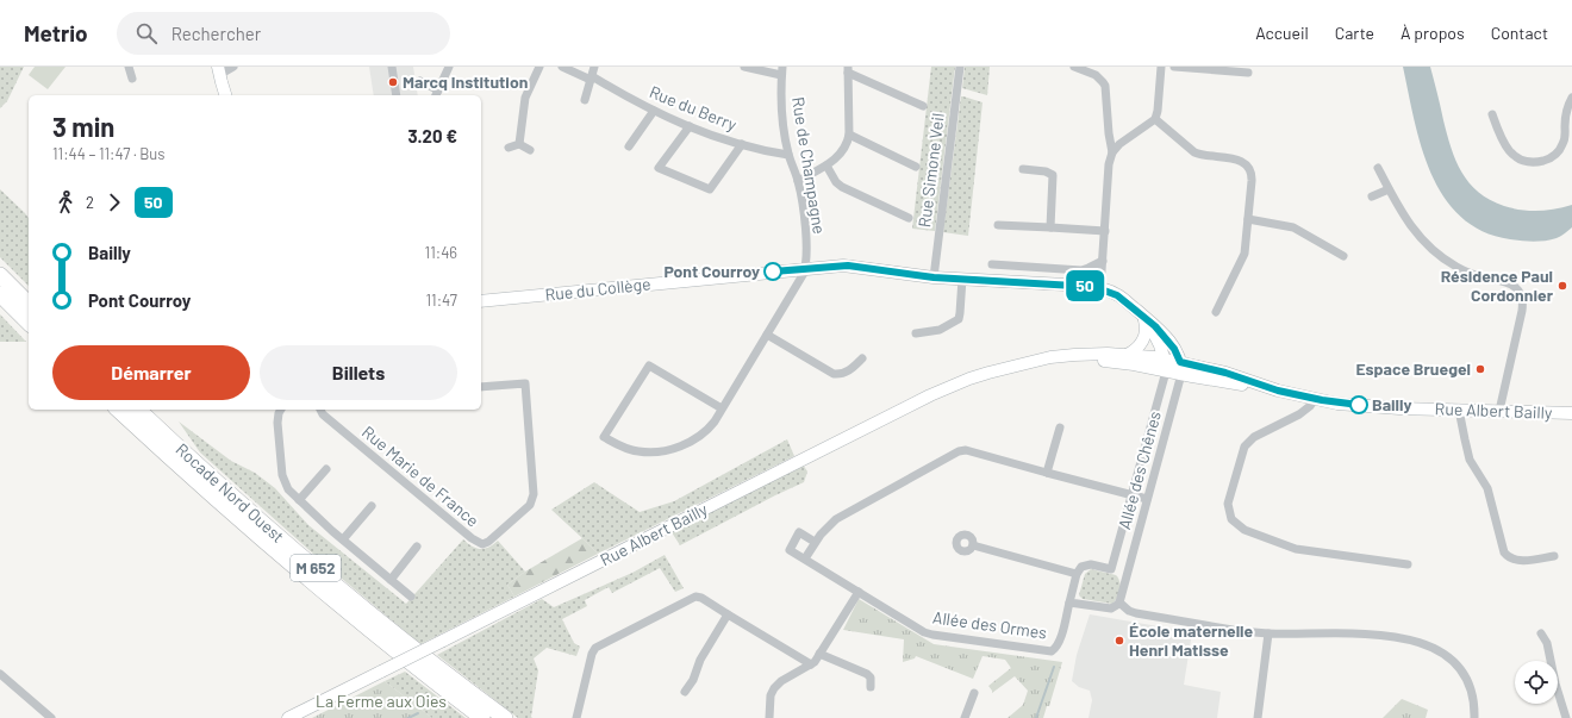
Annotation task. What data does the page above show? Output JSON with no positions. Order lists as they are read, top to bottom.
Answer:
{
  "streets": {
    "highway": ["Rocade Nord Ouest", "M 652"],
    "main road": ["Rue du Collège", "Rue Albert Bailly"],
    "street": [
      "Rue du Berry",
      "Rue de Champagne",
      "Rue Simone Veil",
      "Allée des Chênes",
      "Rue Marie de France",
      "Allée des Ormes"
    ]
  },
  "crossings": [
    ["Rue du Berry", "Rue de Champagne"],
    ["Rue de Champagne", "Rue du Collège"],
    ["Rue Simone Veil", "Rue du Collège"],
    ["Rue du Collège", "Rue Albert Bailly"],
    ["Rue du Collège", "Allée des Chênes"],
    ["Rue Albert Bailly", "Allée des Chênes"]
  ],
  "parks": ["La Ferme aux Oies"],
  "places": [
    "Marcq Institution",
    "Pont Courroy",
    "Résidence Paul Cordonnier",
    "Espace Bruegel",
    "Bailly",
    "École maternelle Henri Matisse"
  ],
  "lines": ["bus line 50"],
  "page": {
    "header": "Metrio",
    "search": "Rechercher",
    "nav": [
      "Accueil",
      "Carte",
      "À propos",
      "Contact"
    ],
    "on_map": "50",
    "heading": ["3 min", "11:44 – 11:47 · Bus", "3.20 €"],
    "legs": ["2", "50"],
    "list": [
      {
        "name": "Bailly",
        "value": "11:46"
      },
      {
        "name": "Pont Courroy",
        "value": "11:47"
      }
    ],
    "buttons": ["Démarrer", "Billets"]
  }
}
